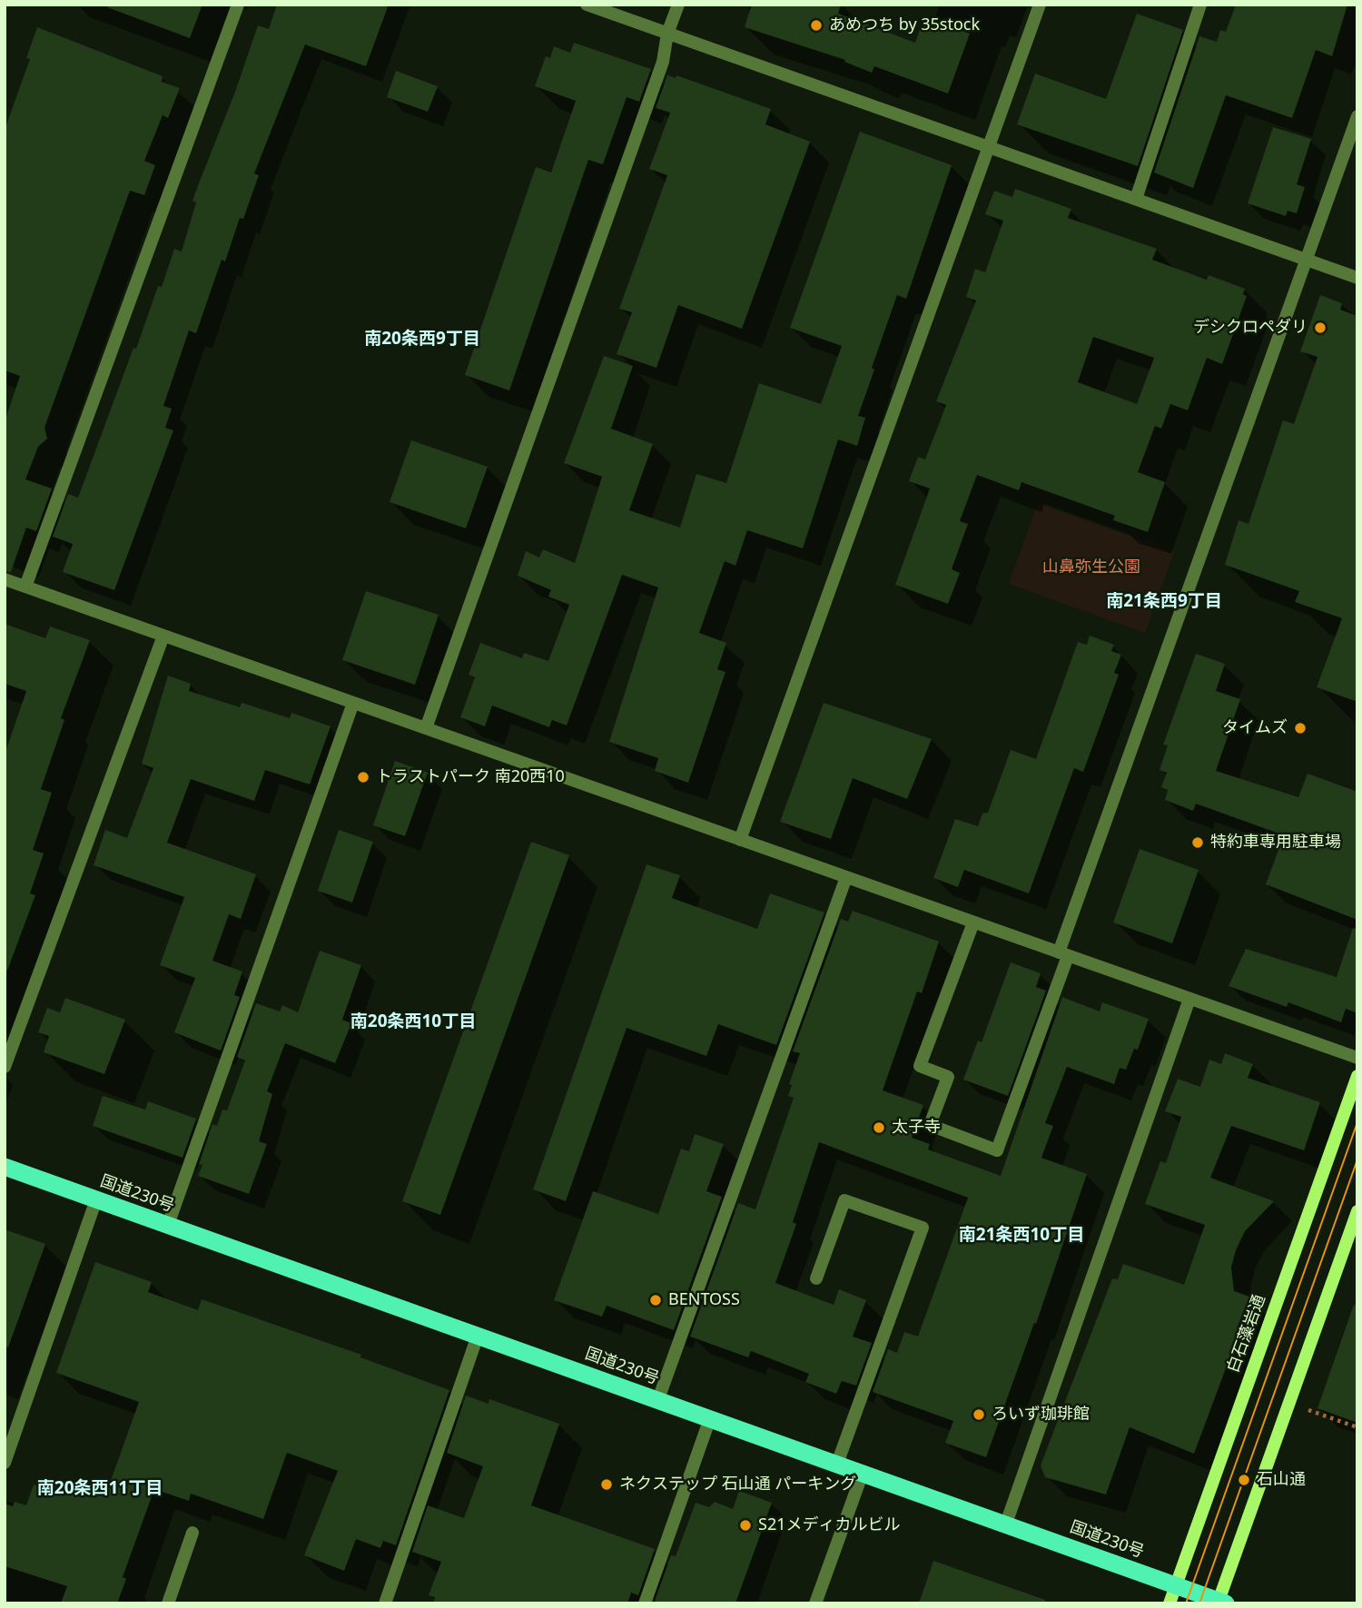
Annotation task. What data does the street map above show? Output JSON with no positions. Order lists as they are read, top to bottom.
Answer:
{
  "streets": {
    "highway": ["国道230号"],
    "main road": ["白石藻岩通"]
  },
  "crossings": [
    ["国道230号", "白石藻岩通"]
  ],
  "districts": [
    "南20条西9丁目",
    "南21条西9丁目",
    "南20条西10丁目",
    "南21条西10丁目",
    "南20条西11丁目"
  ],
  "parks": ["山鼻弥生公園"],
  "places": [
    "あめつち by 35stock",
    "デシクロペダリ",
    "タイムズ",
    "トラストパーク 南20西10",
    "特約車専用駐車場",
    "太子寺",
    "BENTOSS",
    "ろいず珈琲館",
    "石山通",
    "ネクステップ 石山通 パーキング",
    "S21メディカルビル"
  ]
}
